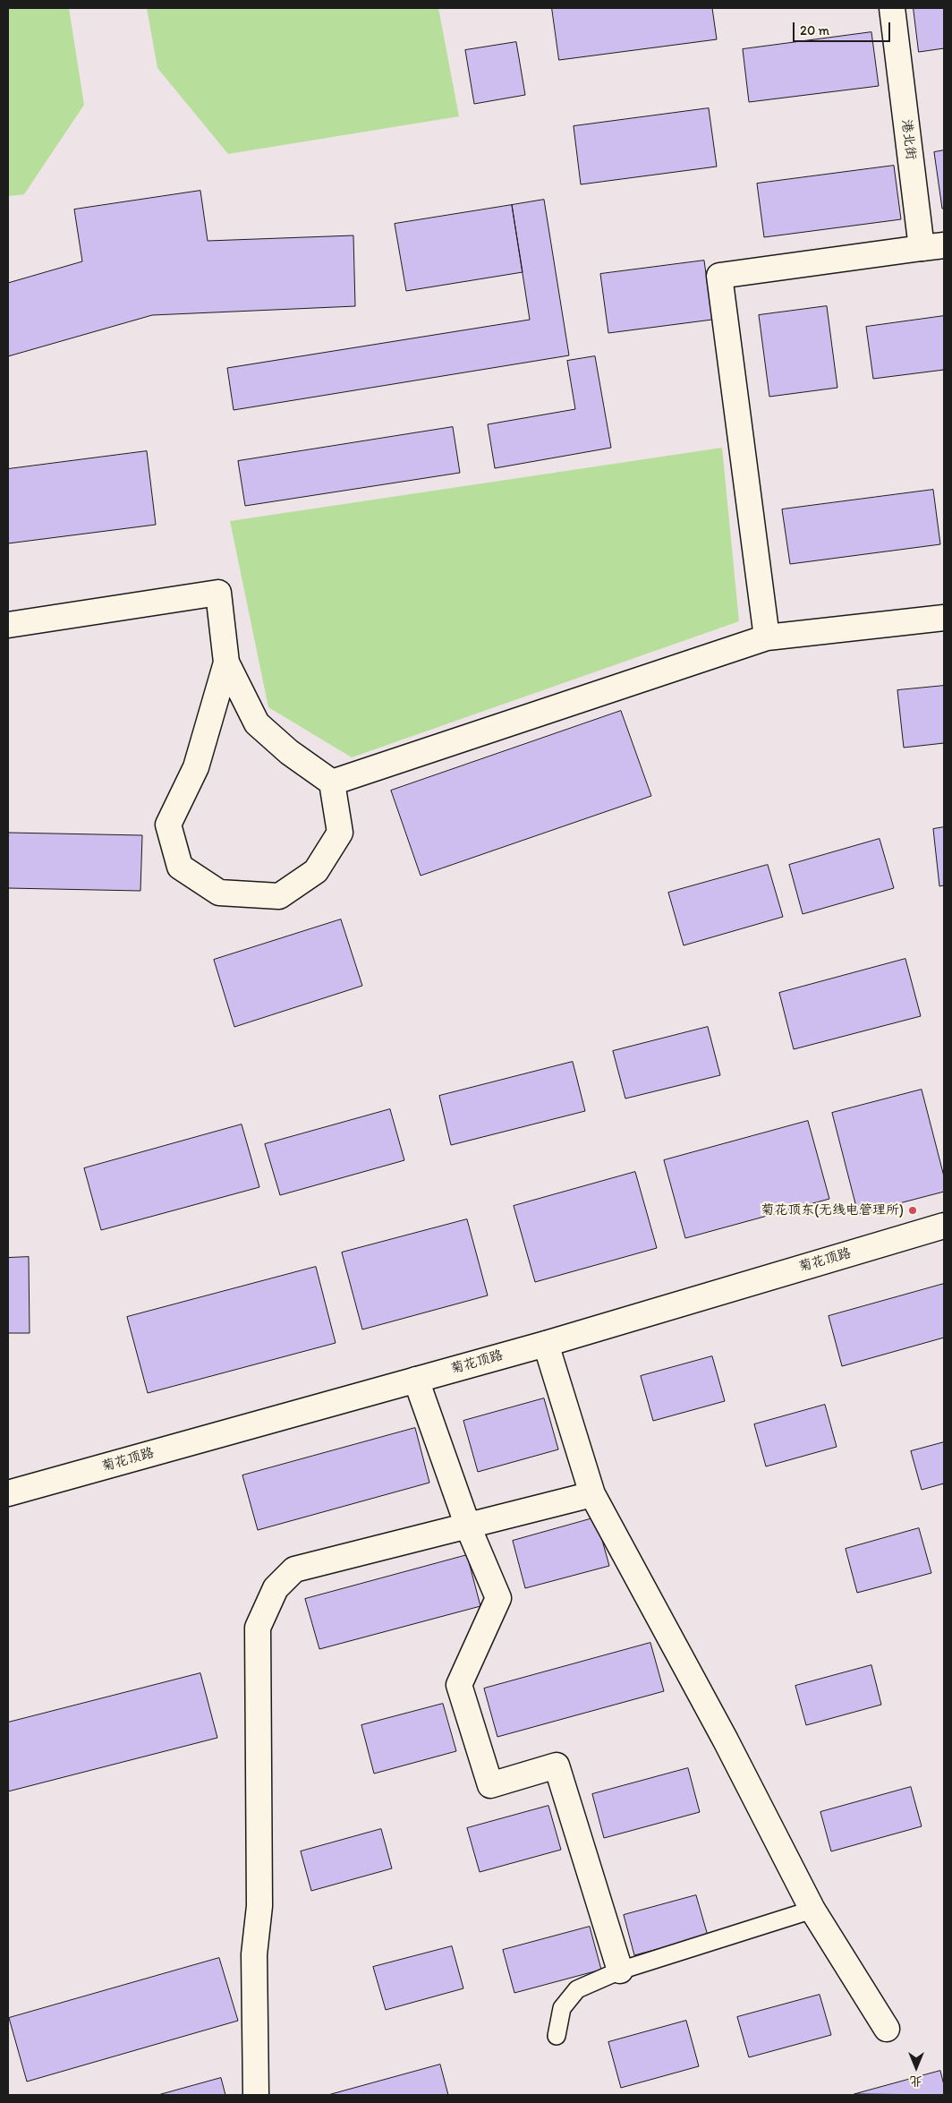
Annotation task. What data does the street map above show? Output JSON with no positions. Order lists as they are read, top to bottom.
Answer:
{
  "streets": {
    "street": ["港北街", "菊花顶路"]
  },
  "places": ["菊花顶东(无线电管理所)"],
  "scale_bar": "20 m",
  "north": "bottom"
}
